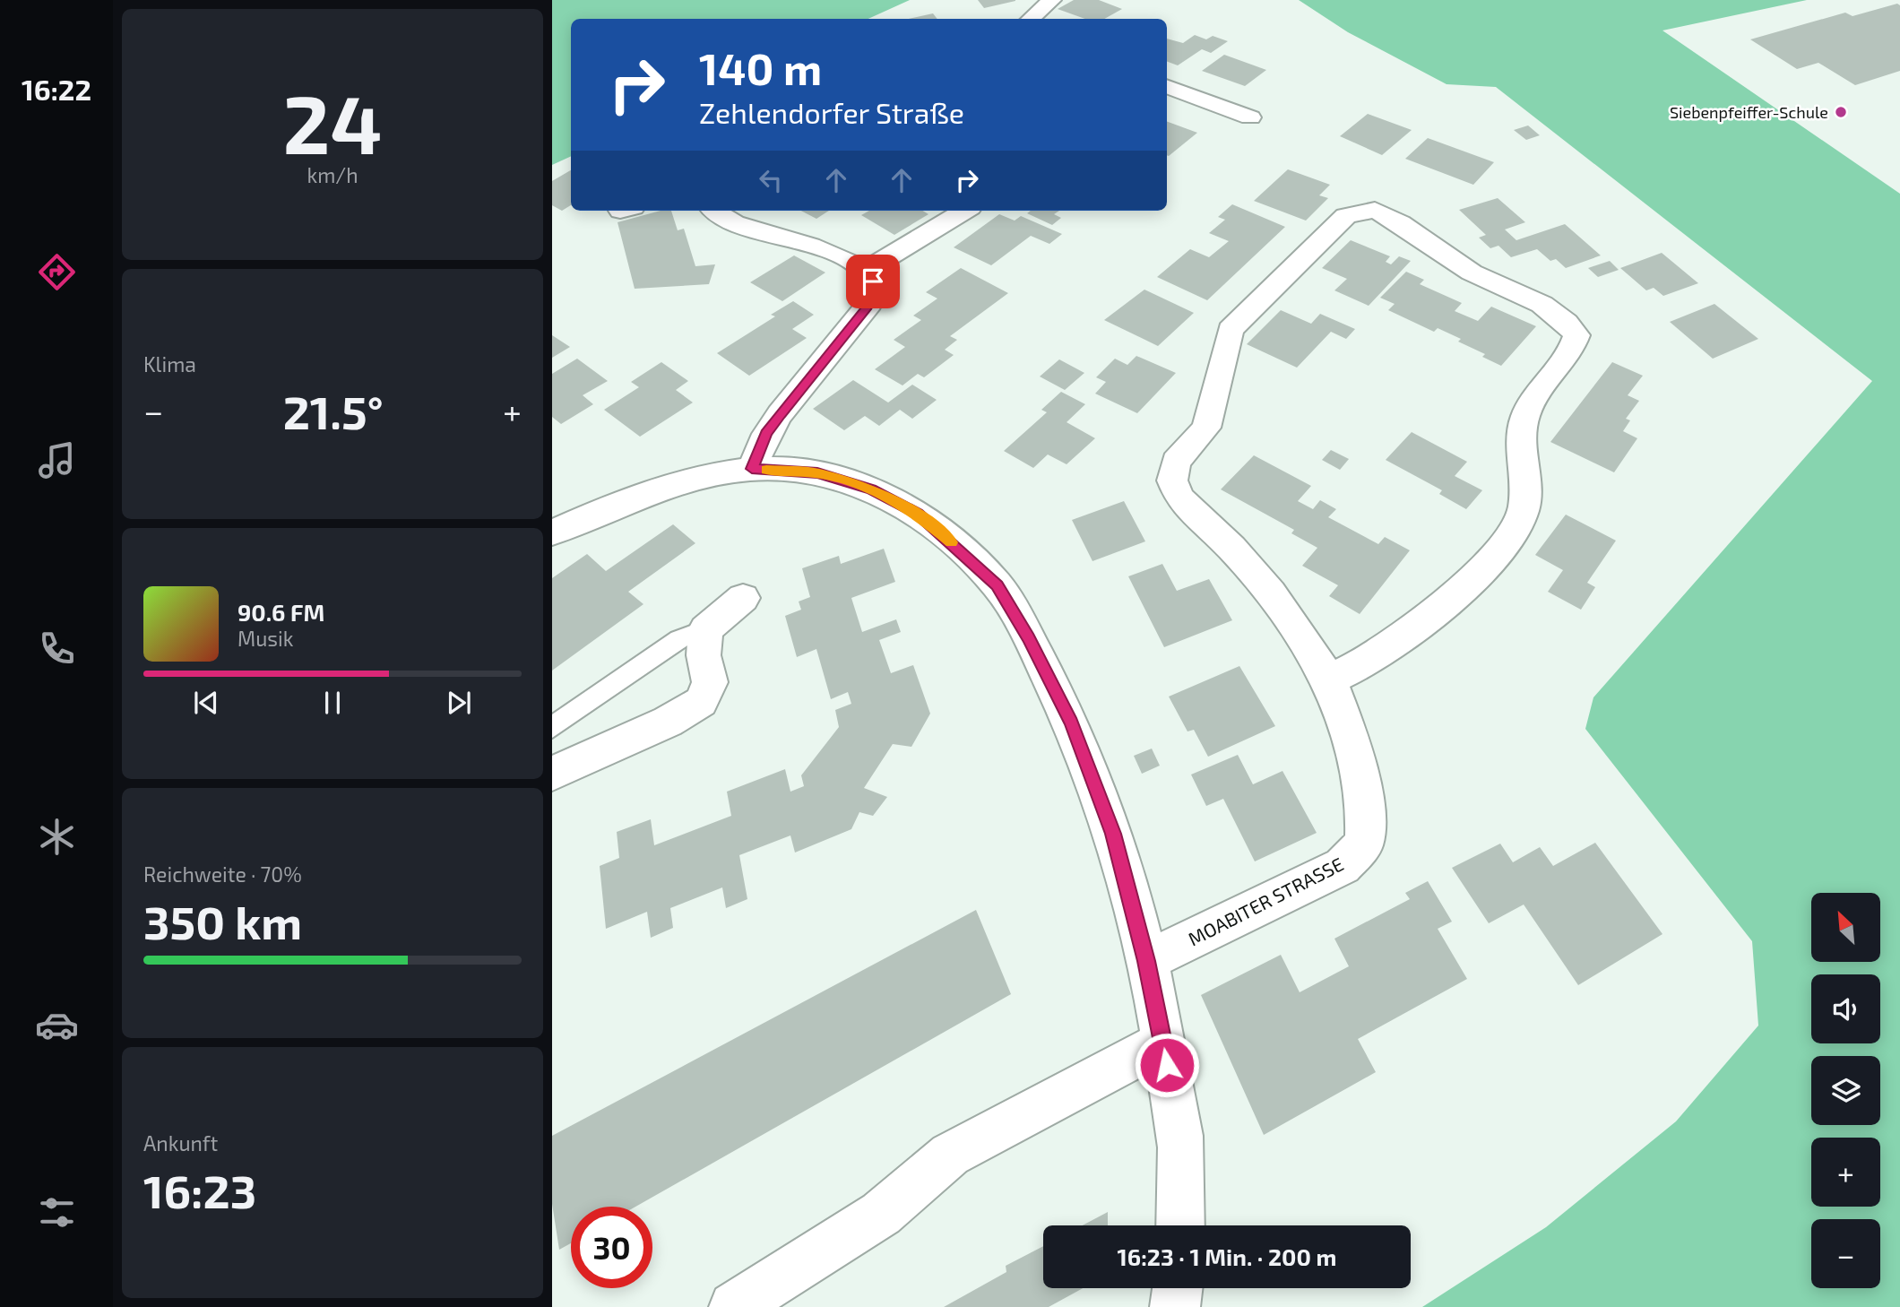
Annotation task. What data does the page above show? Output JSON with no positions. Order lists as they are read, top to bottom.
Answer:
{
  "streets": {
    "street": ["MOABITER STRASSE"]
  },
  "places": ["Siebenpfeiffer-Schule"],
  "north": "top left",
  "page": {
    "tabs": "16:22",
    "tile": [
      ["24", "km/h"],
      "Klima",
      ["Reichweite · 70%", "350 km"],
      ["Ankunft", "16:23"]
    ],
    "turn": ["140 m", "Zehlendorfer Straße"],
    "heat": ["−", "21.5°", "+"],
    "song": ["90.6 FM", "Musik"],
    "map_buttons": ["+", "−"],
    "limit": "30",
    "trip": "16:23 · 1 Min. · 200 m"
  }
}
